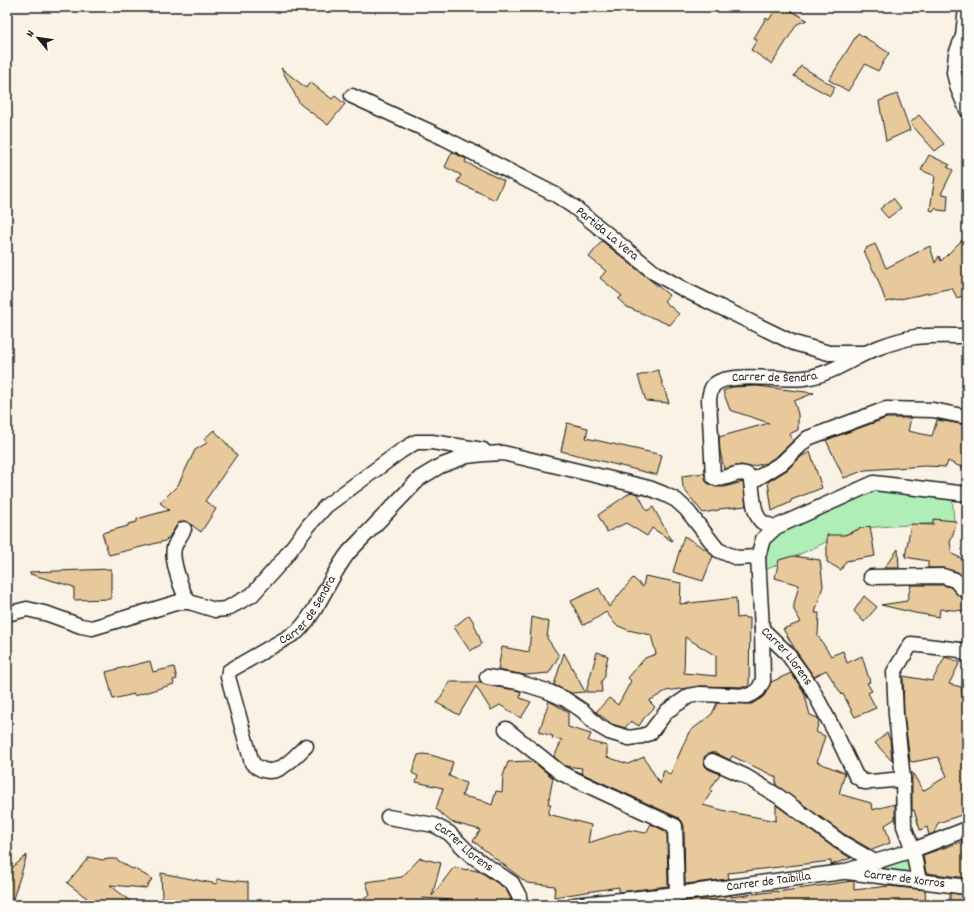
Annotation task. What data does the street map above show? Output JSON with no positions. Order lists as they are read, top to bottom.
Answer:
{
  "streets": {
    "street": [
      "Partida La Vera",
      "Carrer de Sendra",
      "Carrer Llorens",
      "Carrer de Xorros",
      "Carrer de Taibilla"
    ]
  },
  "crossings": [
    ["Partida La Vera", "Carrer de Sendra"],
    ["Carrer de Xorros", "Carrer de Taibilla"]
  ],
  "north": "top left"
}
